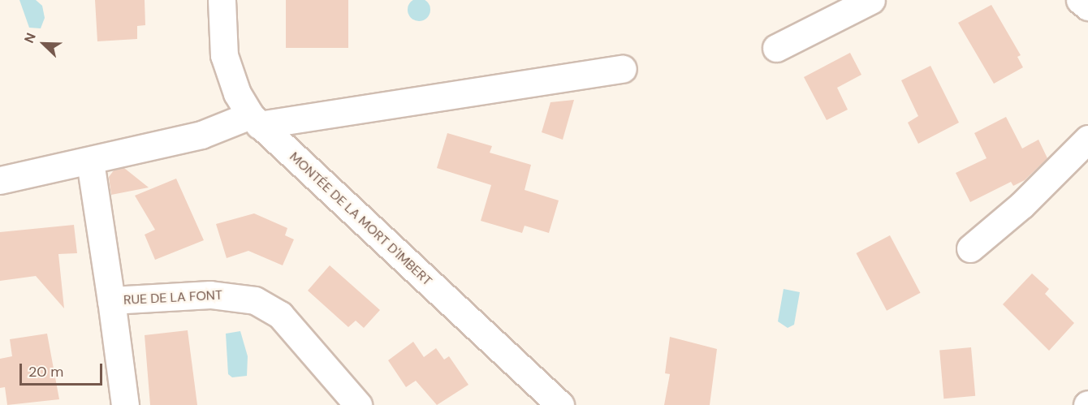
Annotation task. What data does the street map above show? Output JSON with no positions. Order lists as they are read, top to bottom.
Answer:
{
  "streets": {
    "street": ["MONTÉE DE LA MORT D'IMBERT", "RUE DE LA FONT"]
  },
  "scale_bar": "20 m",
  "north": "top left"
}
